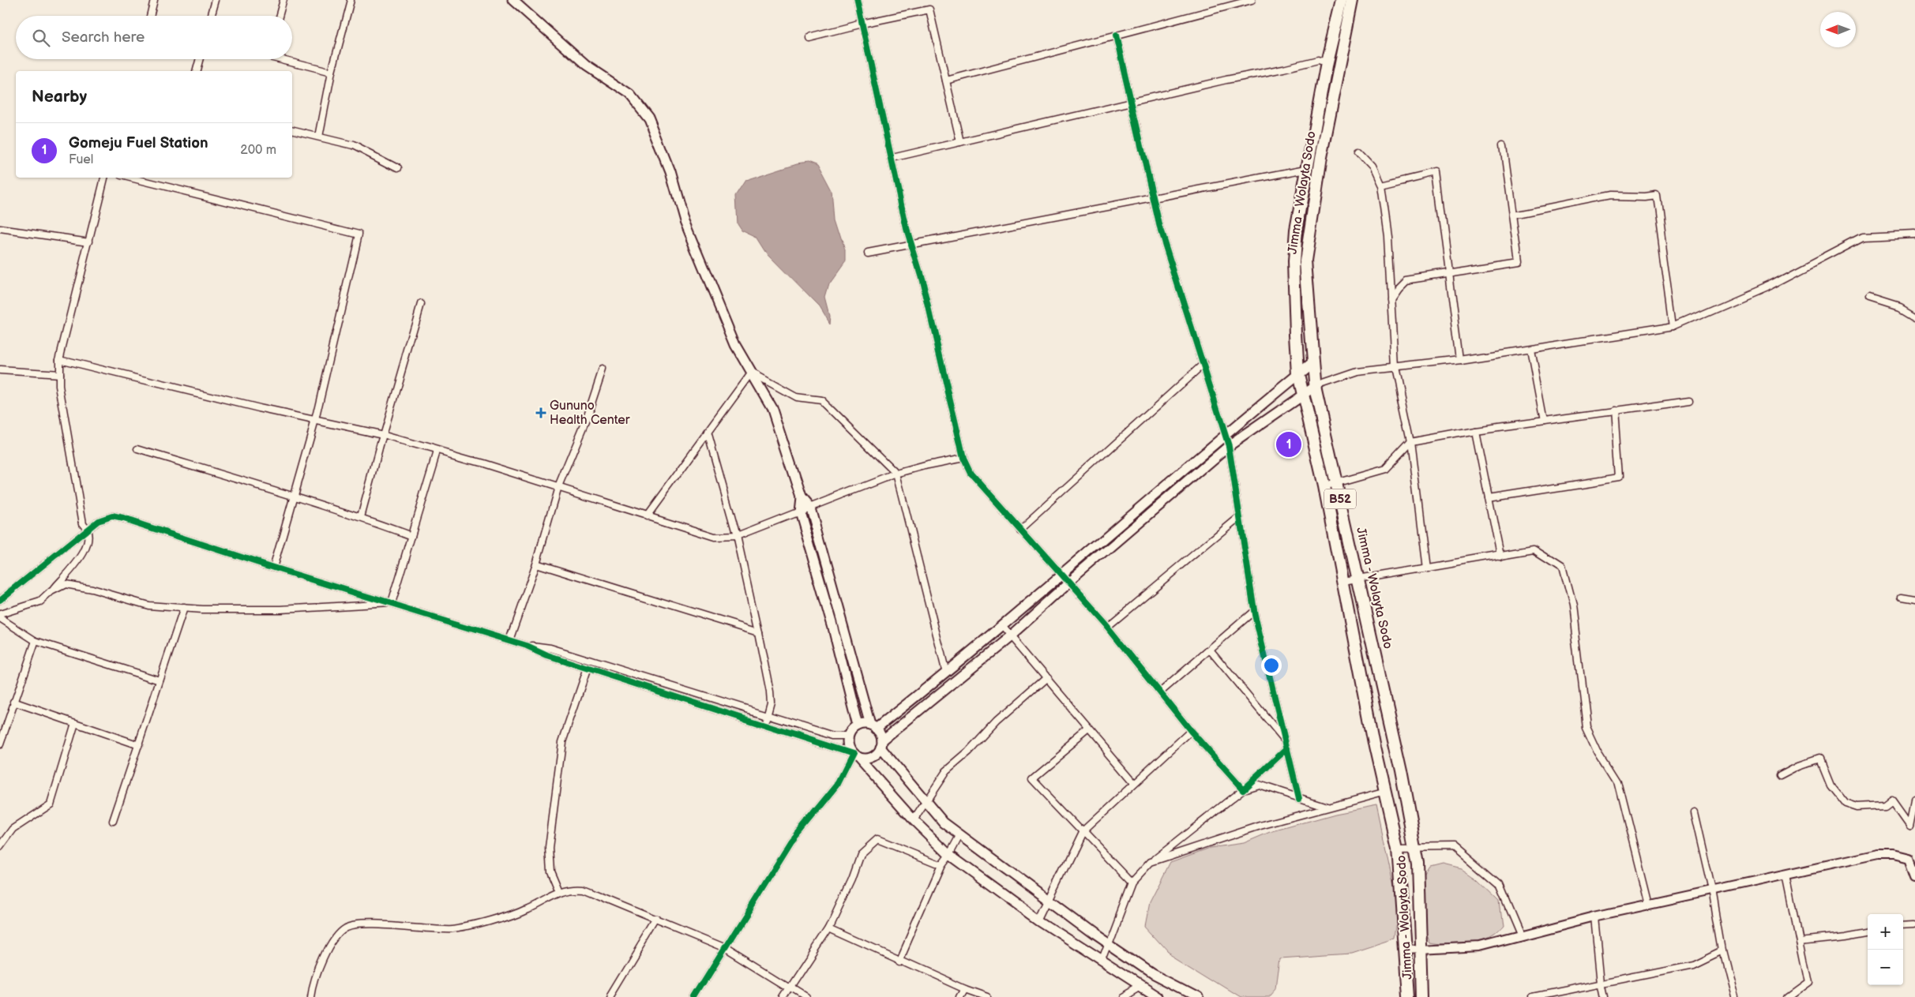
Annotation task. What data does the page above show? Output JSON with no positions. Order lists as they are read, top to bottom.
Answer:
{
  "streets": {
    "highway": ["Jimma - Wolayta Sodo", "B52"]
  },
  "places": {
    "health": ["Gununo Health Center"]
  },
  "north": "left",
  "page": {
    "search": "Search here",
    "heading": "Nearby",
    "list": [
      {
        "mark": "1",
        "name": "Gomeju Fuel Station",
        "note": "Fuel",
        "value": "200 m"
      }
    ],
    "pins": "1",
    "map_buttons": ["+", "−"]
  }
}
